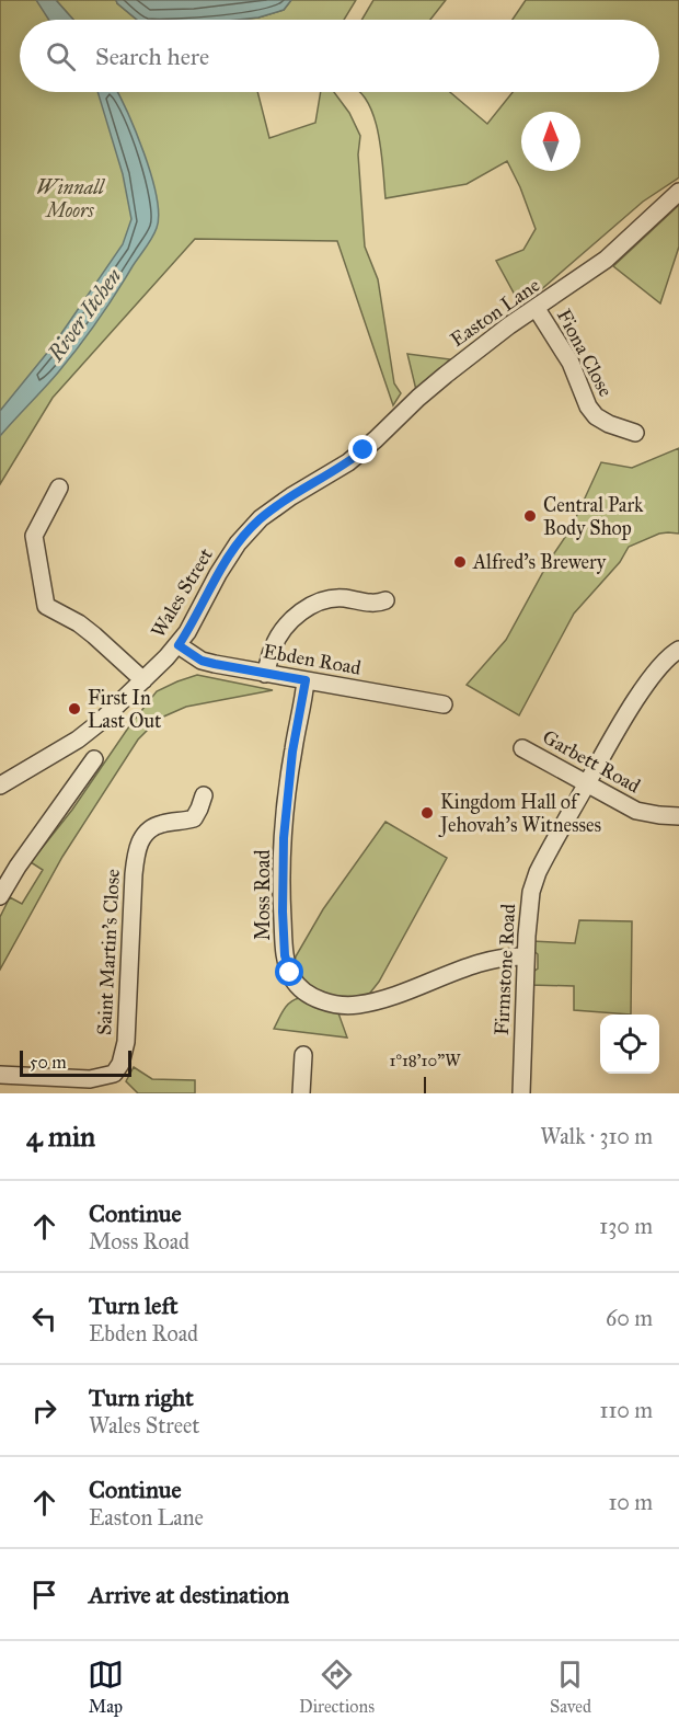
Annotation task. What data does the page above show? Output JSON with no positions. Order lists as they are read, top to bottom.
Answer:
{
  "streets": {
    "street": [
      "Easton Lane",
      "Fiona Close",
      "Wales Street",
      "Ebden Road",
      "Garbett Road",
      "Moss Road",
      "Saint Martin's Close",
      "Firmstone Road"
    ]
  },
  "crossings": [
    ["Easton Lane", "Fiona Close"],
    ["Easton Lane", "Wales Street"],
    ["Wales Street", "Ebden Road"],
    ["Ebden Road", "Moss Road"],
    ["Garbett Road", "Firmstone Road"],
    ["Moss Road", "Firmstone Road"]
  ],
  "water": ["River Itchen"],
  "parks": ["Winnall Moors"],
  "places": [
    "Central Park Body Shop",
    "Alfred's Brewery",
    "First In Last Out",
    "Kingdom Hall of Jehovah's Witnesses"
  ],
  "scale_bar": "50 m",
  "north": "top",
  "page": {
    "search": "Search here",
    "scale": "50 m",
    "heading": ["4 min", "Walk · 310 m"],
    "list": [
      ["Continue", "Moss Road", "130 m"],
      ["Turn left", "Ebden Road", "60 m"],
      ["Turn right", "Wales Street", "110 m"],
      ["Continue", "Easton Lane", "10 m"],
      "Arrive at destination"
    ],
    "nav": ["Map", "Directions", "Saved"]
  },
  "coordinates": ["1°18'10\"W"]
}
